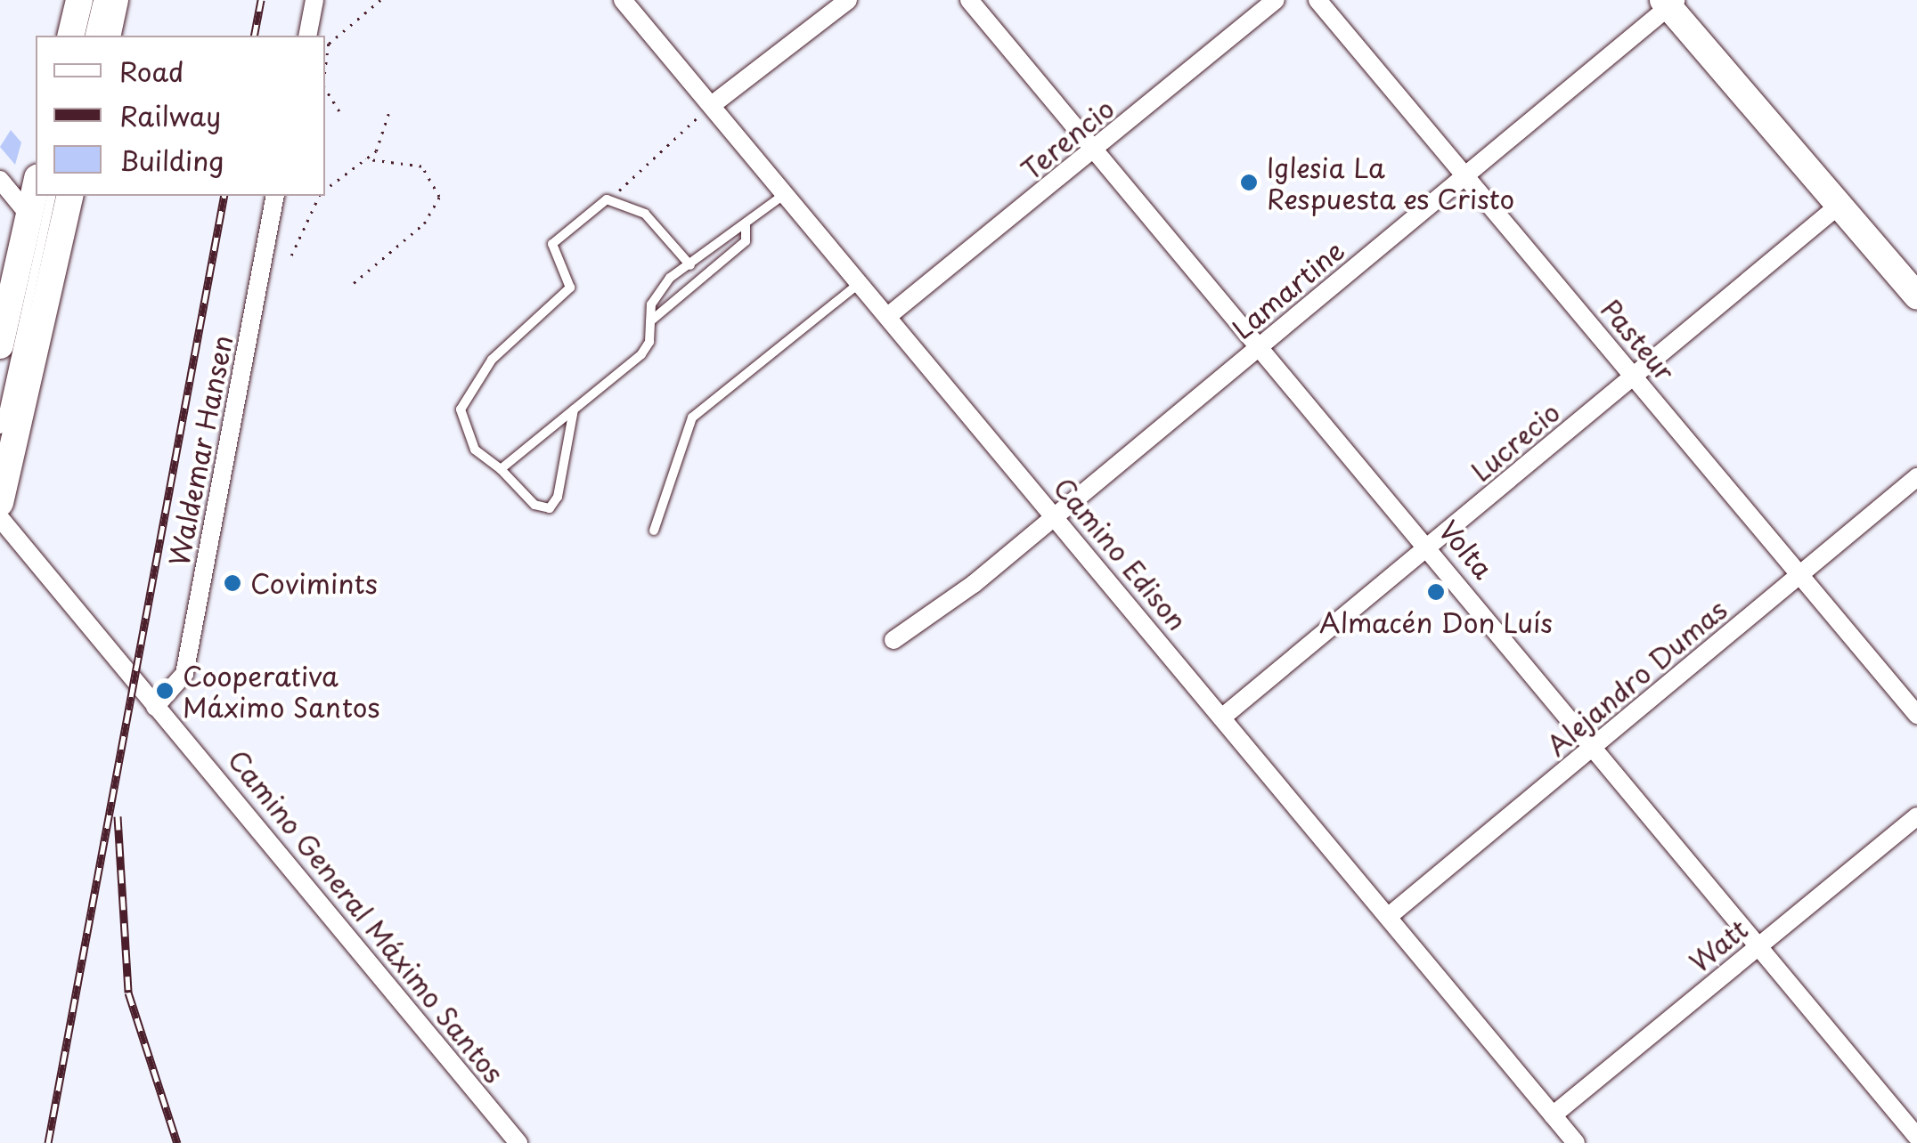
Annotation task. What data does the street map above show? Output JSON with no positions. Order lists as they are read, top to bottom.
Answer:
{
  "streets": {
    "street": [
      "Terencio",
      "Lamartine",
      "Pasteur",
      "Lucrecio",
      "Waldemar Hansen",
      "Volta",
      "Camino Edison",
      "Alejandro Dumas",
      "Camino General Máximo Santos",
      "Watt"
    ]
  },
  "crossings": [
    ["Terencio", "Volta"],
    ["Terencio", "Camino Edison"],
    ["Lamartine", "Pasteur"],
    ["Lamartine", "Volta"],
    ["Lamartine", "Camino Edison"],
    ["Pasteur", "Lucrecio"],
    ["Pasteur", "Alejandro Dumas"],
    ["Lucrecio", "Volta"],
    ["Lucrecio", "Camino Edison"],
    ["Waldemar Hansen", "Camino General Máximo Santos"],
    ["Volta", "Alejandro Dumas"],
    ["Volta", "Watt"],
    ["Camino Edison", "Alejandro Dumas"],
    ["Camino Edison", "Watt"]
  ],
  "places": [
    "Iglesia La Respuesta es Cristo",
    "Covimints",
    "Almacén Don Luís",
    "Cooperativa Máximo Santos"
  ],
  "legend": ["Road", "Railway", "Building"]
}
